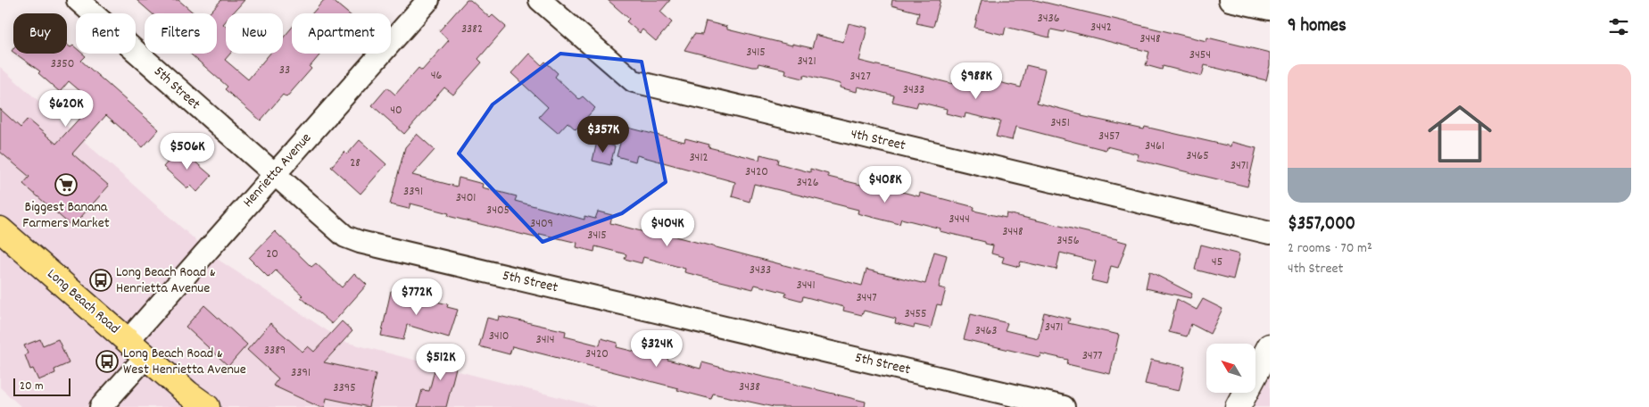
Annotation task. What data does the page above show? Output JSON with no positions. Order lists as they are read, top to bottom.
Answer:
{
  "streets": {
    "main road": ["Long Beach Road"],
    "street": ["5th Street", "4th Street", "Henrietta Avenue"]
  },
  "crossings": [
    ["5th Street", "Henrietta Avenue"],
    ["Henrietta Avenue", "Long Beach Road"]
  ],
  "places": {
    "supermarket": ["Biggest Banana Farmers Market"],
    "bus stop": ["Long Beach Road & Henrietta Avenue", "Long Beach Road & West Henrietta Avenue"]
  },
  "house_numbers": [
    "3436",
    "3442",
    "3382",
    "3448",
    "3415",
    "3454",
    "3421",
    "3350",
    "33",
    "46",
    "3427",
    "3433",
    "40",
    "3451",
    "3457",
    "3461",
    "3465",
    "3412",
    "28",
    "3471",
    "3420",
    "3426",
    "3391",
    "3401",
    "3405",
    "3444",
    "3409",
    "3448",
    "3415",
    "3456",
    "20",
    "45",
    "3433",
    "3441",
    "3447",
    "3455",
    "3471",
    "3463",
    "3410",
    "3414",
    "3389",
    "3420",
    "3477",
    "3391",
    "3438",
    "3395"
  ],
  "scale_bar": "20 m",
  "north": "top left",
  "page": {
    "heading": "9 homes",
    "chip": [
      "Buy",
      "Rent",
      "Filters",
      "New",
      "Apartment"
    ],
    "list": [
      {
        "name": "$357,000",
        "note": "2 rooms · 70 m² · 4th Street"
      }
    ],
    "price": [
      "$988K",
      "$620K",
      "$357K",
      "$506K",
      "$408K",
      "$404K",
      "$772K",
      "$324K",
      "$512K"
    ],
    "scale": "20 m"
  }
}
